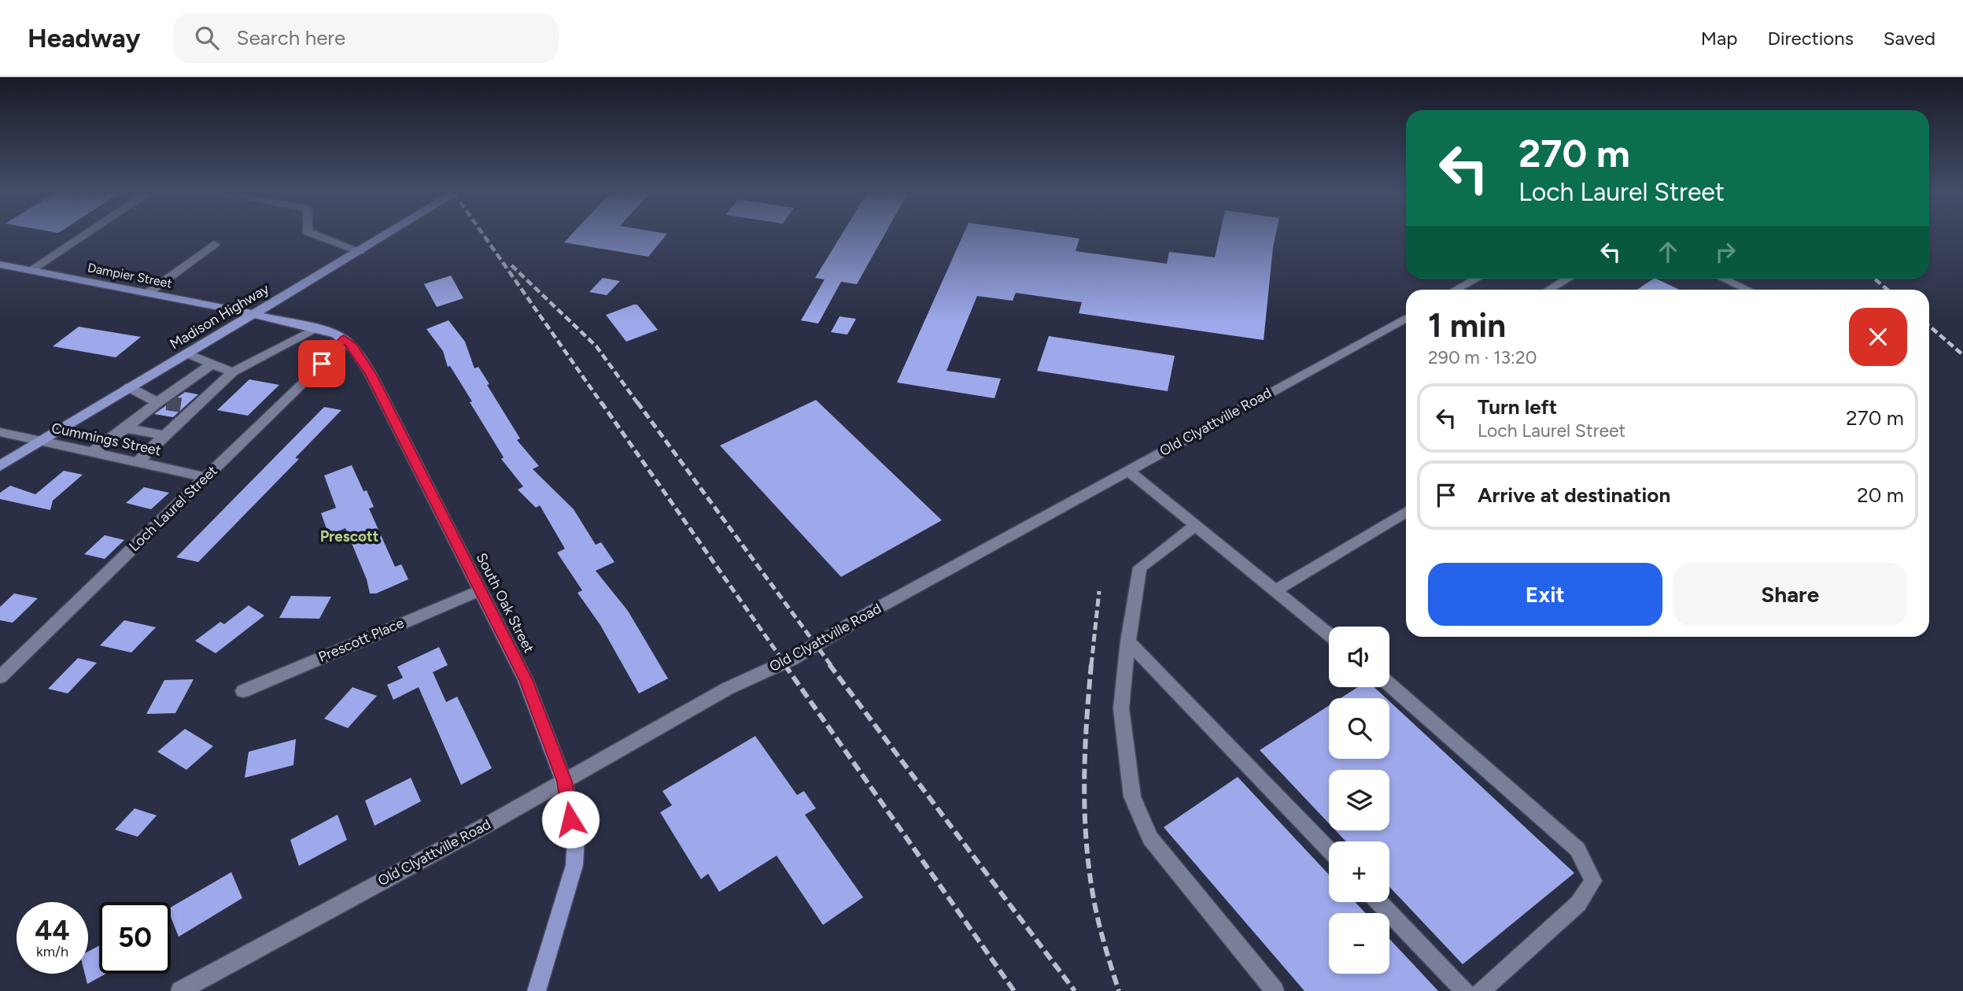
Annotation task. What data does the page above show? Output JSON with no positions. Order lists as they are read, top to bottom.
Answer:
{
  "streets": {
    "main road": ["Dampier Street", "Madison Highway", "South Oak Street"],
    "street": [
      "Old Clyattville Road",
      "Cummings Street",
      "Loch Laurel Street",
      "Prescott Place"
    ]
  },
  "crossings": [
    ["Dampier Street", "Madison Highway"],
    ["Madison Highway", "Cummings Street"],
    ["Old Clyattville Road", "South Oak Street"],
    ["Cummings Street", "Loch Laurel Street"],
    ["Loch Laurel Street", "South Oak Street"],
    ["South Oak Street", "Prescott Place"]
  ],
  "districts": ["Prescott"],
  "page": {
    "header": "Headway",
    "search": "Search here",
    "nav": ["Map", "Directions", "Saved"],
    "turn": ["270 m", "Loch Laurel Street"],
    "heading": ["1 min", "290 m · 13:20"],
    "list": [
      {
        "name": "Turn left",
        "note": "Loch Laurel Street",
        "value": "270 m"
      },
      {
        "name": "Arrive at destination",
        "value": "20 m"
      }
    ],
    "buttons": ["Exit", "Share"],
    "map_buttons": ["+", "−"],
    "speed": "44 km/h",
    "limit": "50"
  }
}
